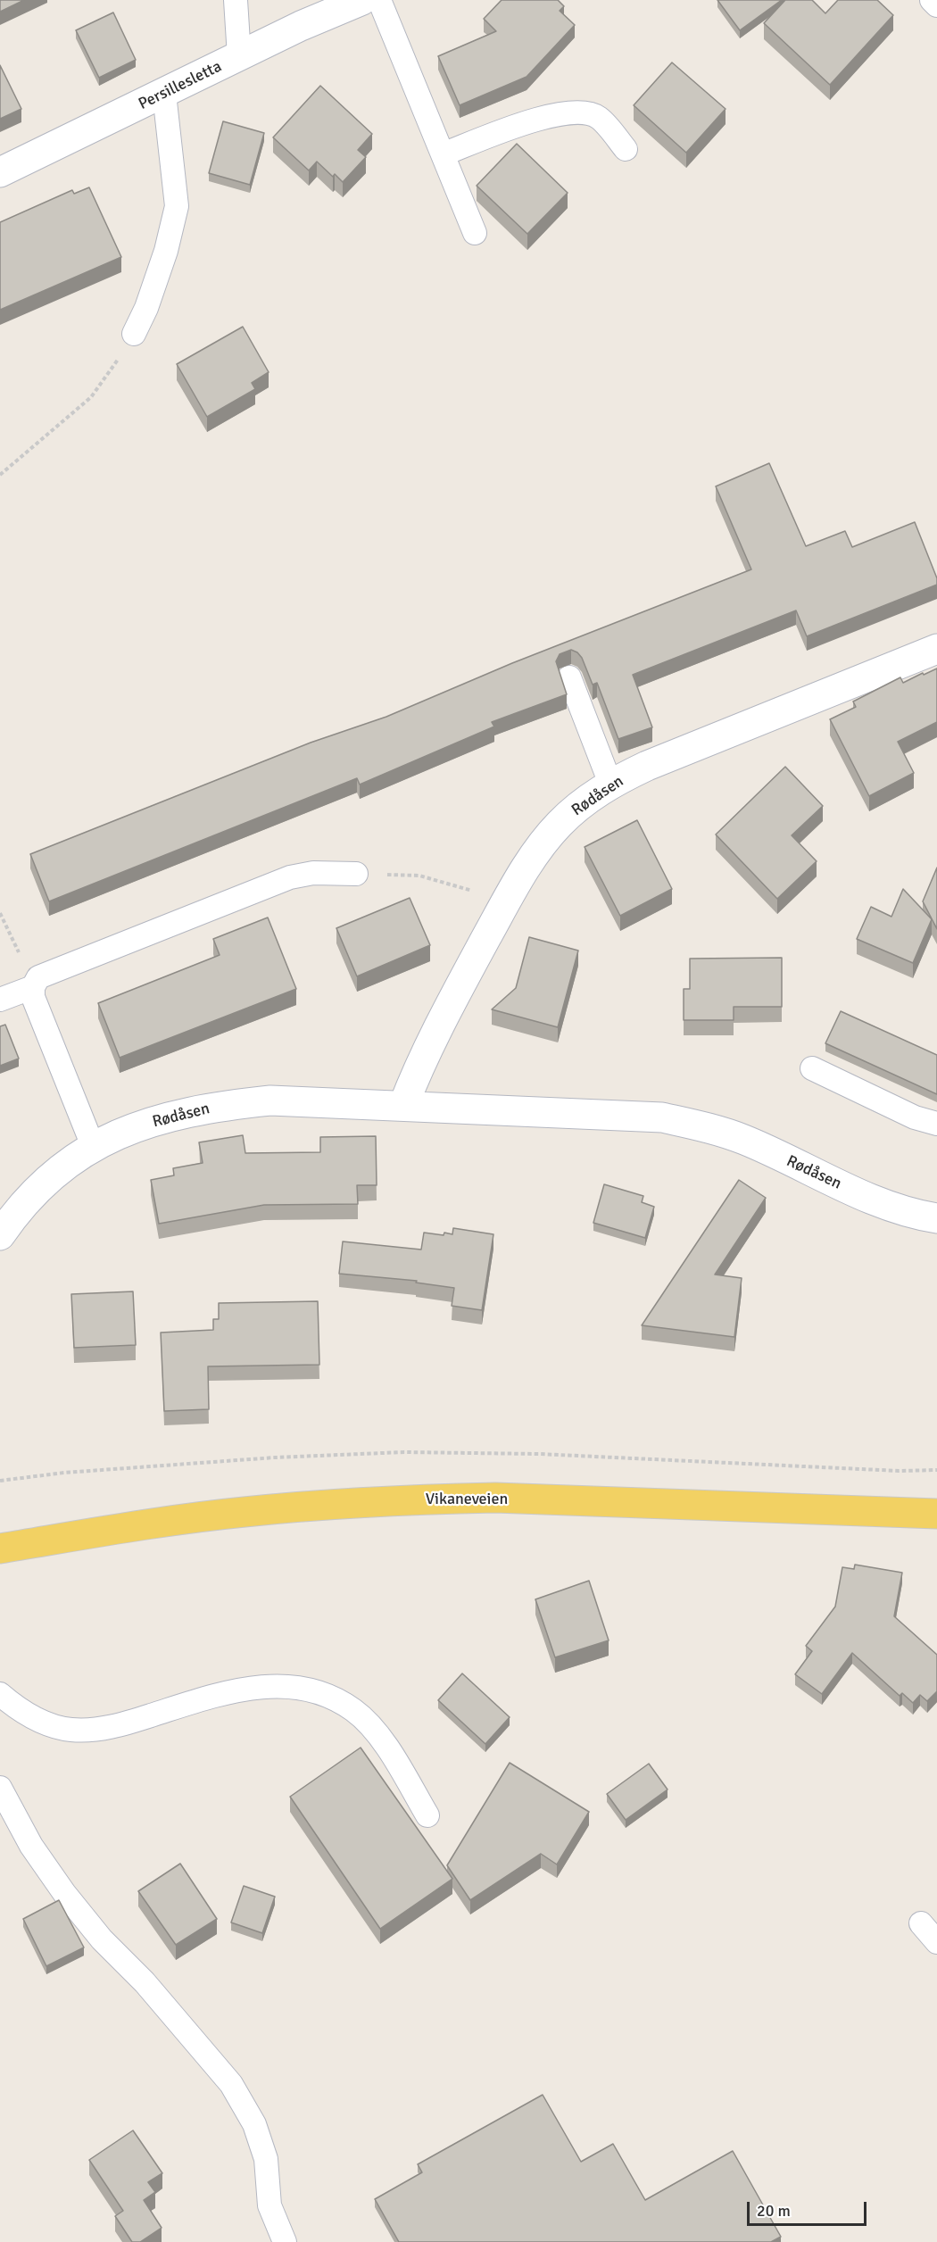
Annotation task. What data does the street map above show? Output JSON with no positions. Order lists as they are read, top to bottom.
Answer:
{
  "streets": {
    "main road": ["Vikaneveien"],
    "street": ["Persillesletta", "Rødåsen"]
  },
  "scale_bar": "20 m"
}
